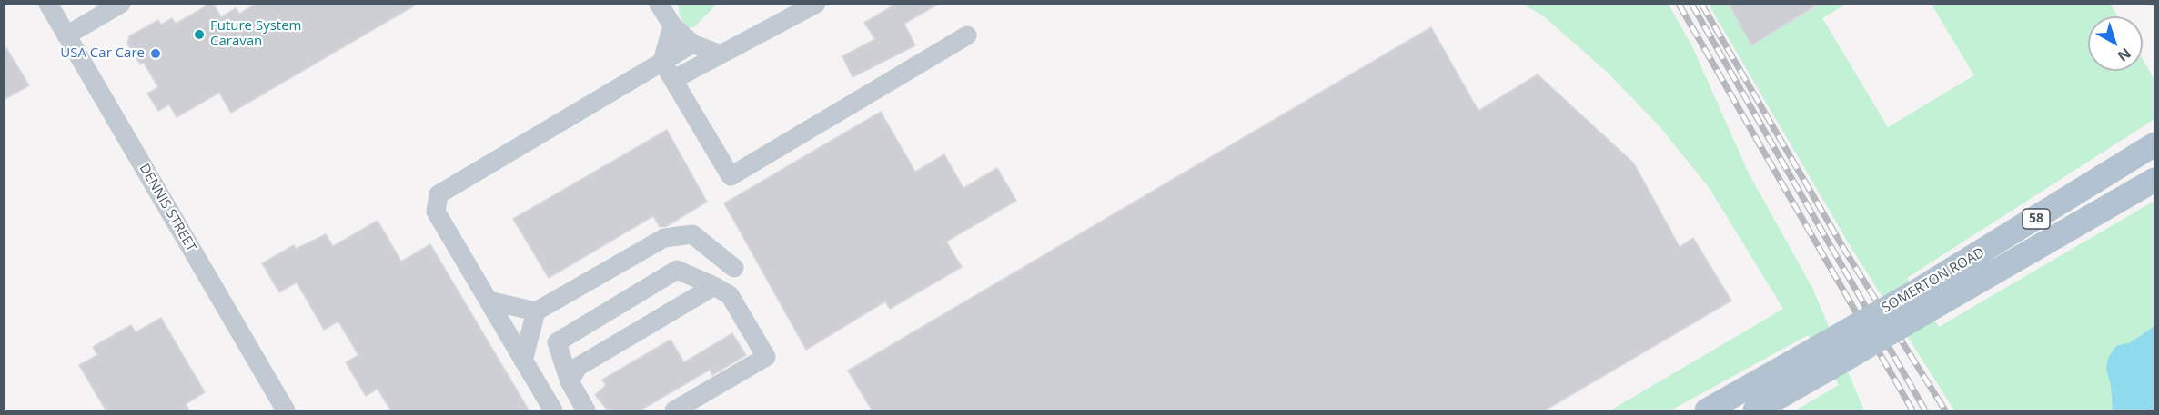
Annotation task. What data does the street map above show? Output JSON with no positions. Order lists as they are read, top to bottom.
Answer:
{
  "streets": {
    "main road": ["58", "SOMERTON ROAD"],
    "street": ["DENNIS STREET"]
  },
  "places": ["Future System Caravan", "USA Car Care"],
  "north": "bottom right"
}
